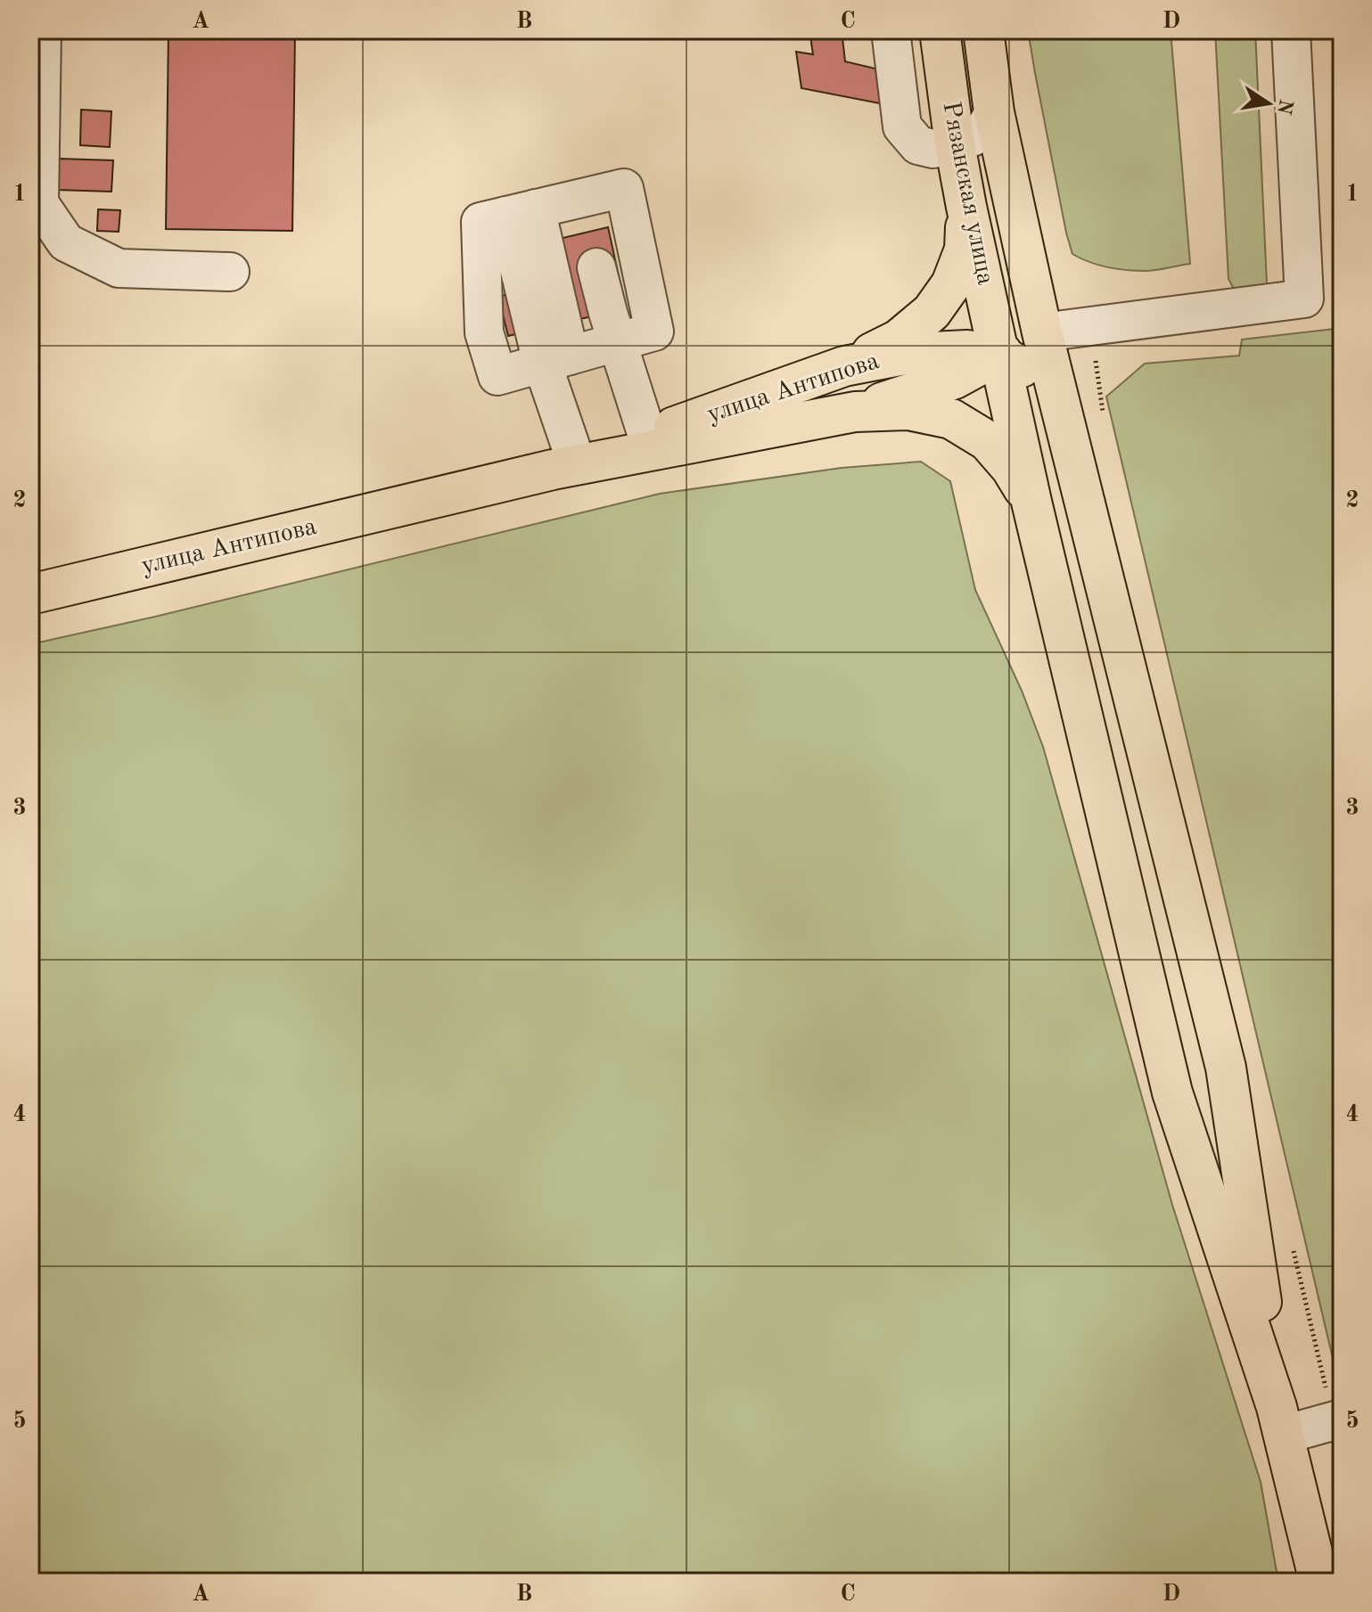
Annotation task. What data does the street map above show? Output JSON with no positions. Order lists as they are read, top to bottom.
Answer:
{
  "streets": {
    "main road": ["Рязанская улица", "улица Антипова"]
  },
  "crossings": [
    ["Рязанская улица", "улица Антипова"]
  ],
  "north": "right",
  "grid": {
    "columns": [
      "A",
      "B",
      "C",
      "D"
    ],
    "rows": [
      "1",
      "2",
      "3",
      "4",
      "5"
    ]
  }
}
